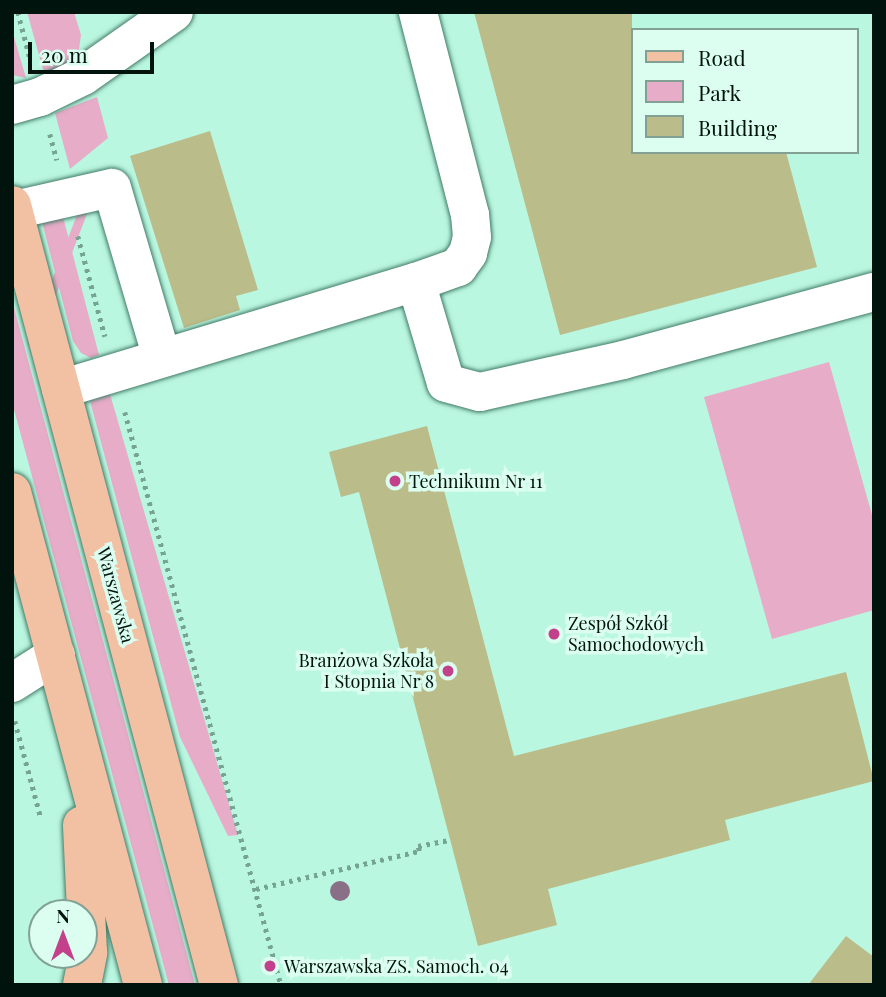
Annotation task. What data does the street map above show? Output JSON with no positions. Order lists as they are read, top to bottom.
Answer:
{
  "streets": {
    "main road": ["Warszawska"]
  },
  "places": [
    "Technikum Nr 11",
    "Zespół Szkół Samochodowych",
    "Branżowa Szkoła I Stopnia Nr 8",
    "Warszawska ZS. Samoch. 04"
  ],
  "legend": ["Road", "Park", "Building"],
  "scale_bar": "20 m",
  "north": "top"
}
